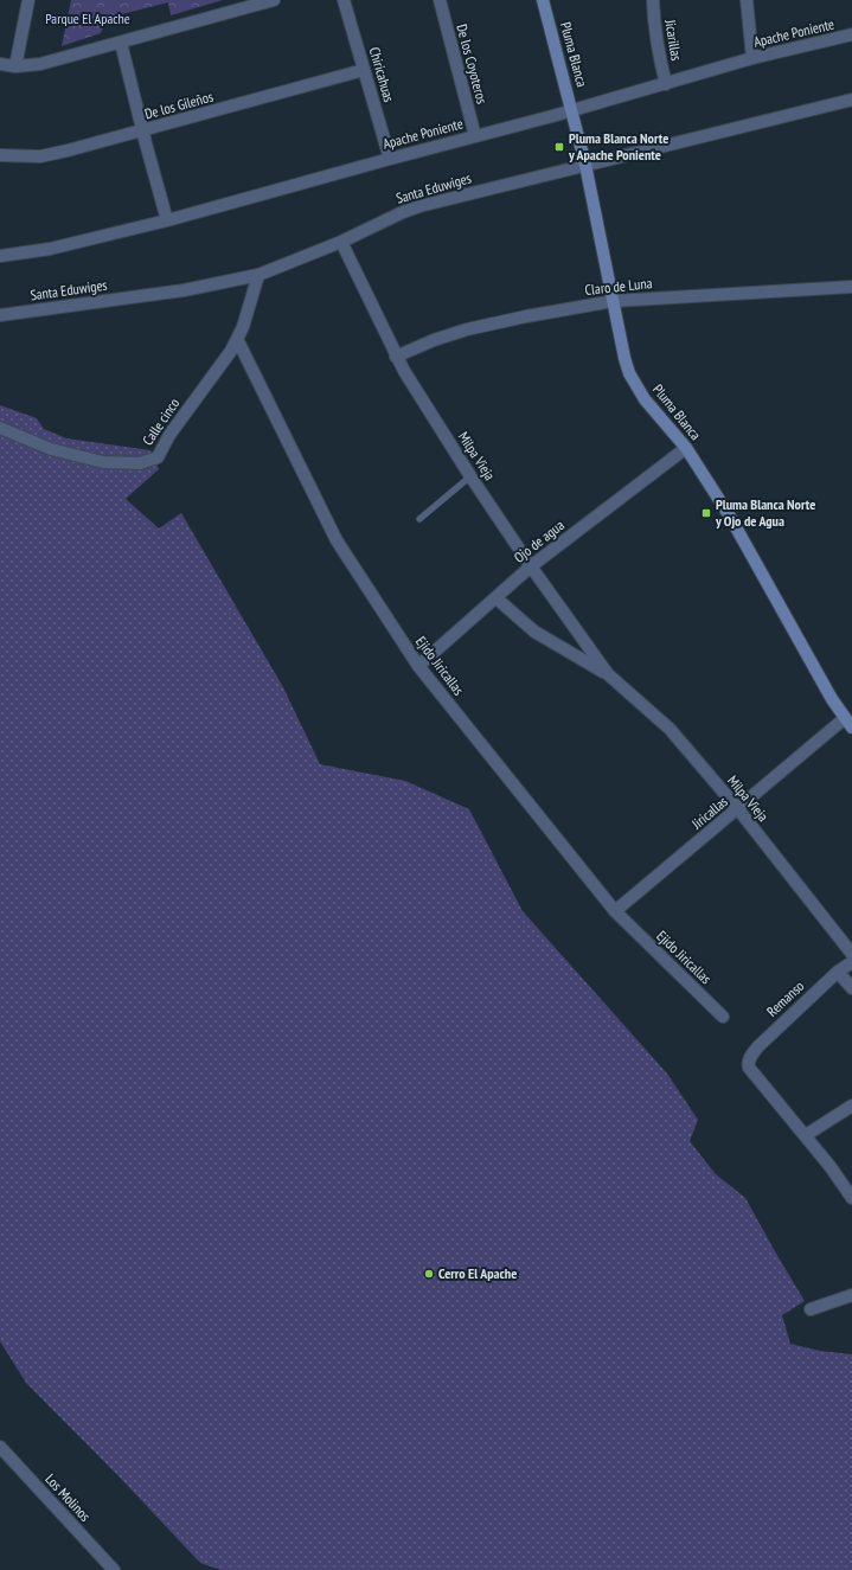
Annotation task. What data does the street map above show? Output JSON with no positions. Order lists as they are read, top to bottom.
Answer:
{
  "streets": {
    "street": [
      "Apache Poniente",
      "Jicarillas",
      "Pluma Blanca",
      "De los Coyoteros",
      "Chiricahuas",
      "De los Gileños",
      "Santa Eduwiges",
      "Claro de Luna",
      "Calle cinco",
      "Milpa Vieja",
      "Ojo de agua",
      "Ejido Jiricallas",
      "Jiricallas",
      "Remanso",
      "Los Molinos"
    ]
  },
  "crossings": [
    ["Apache Poniente", "Jicarillas"],
    ["Apache Poniente", "Pluma Blanca"],
    ["Apache Poniente", "De los Coyoteros"],
    ["Apache Poniente", "Chiricahuas"],
    ["Pluma Blanca", "Santa Eduwiges"],
    ["Pluma Blanca", "Claro de Luna"],
    ["Pluma Blanca", "Ojo de agua"],
    ["Pluma Blanca", "Jiricallas"],
    ["Chiricahuas", "De los Gileños"],
    ["Santa Eduwiges", "Milpa Vieja"],
    ["Claro de Luna", "Milpa Vieja"],
    ["Calle cinco", "Ejido Jiricallas"],
    ["Milpa Vieja", "Ojo de agua"],
    ["Milpa Vieja", "Jiricallas"],
    ["Ojo de agua", "Ejido Jiricallas"],
    ["Ejido Jiricallas", "Jiricallas"]
  ],
  "parks": ["Parque El Apache"],
  "places": {
    "transit": ["Pluma Blanca Norte y Apache Poniente", "Pluma Blanca Norte y Ojo de Agua"],
    "other": ["Cerro El Apache"]
  }
}
